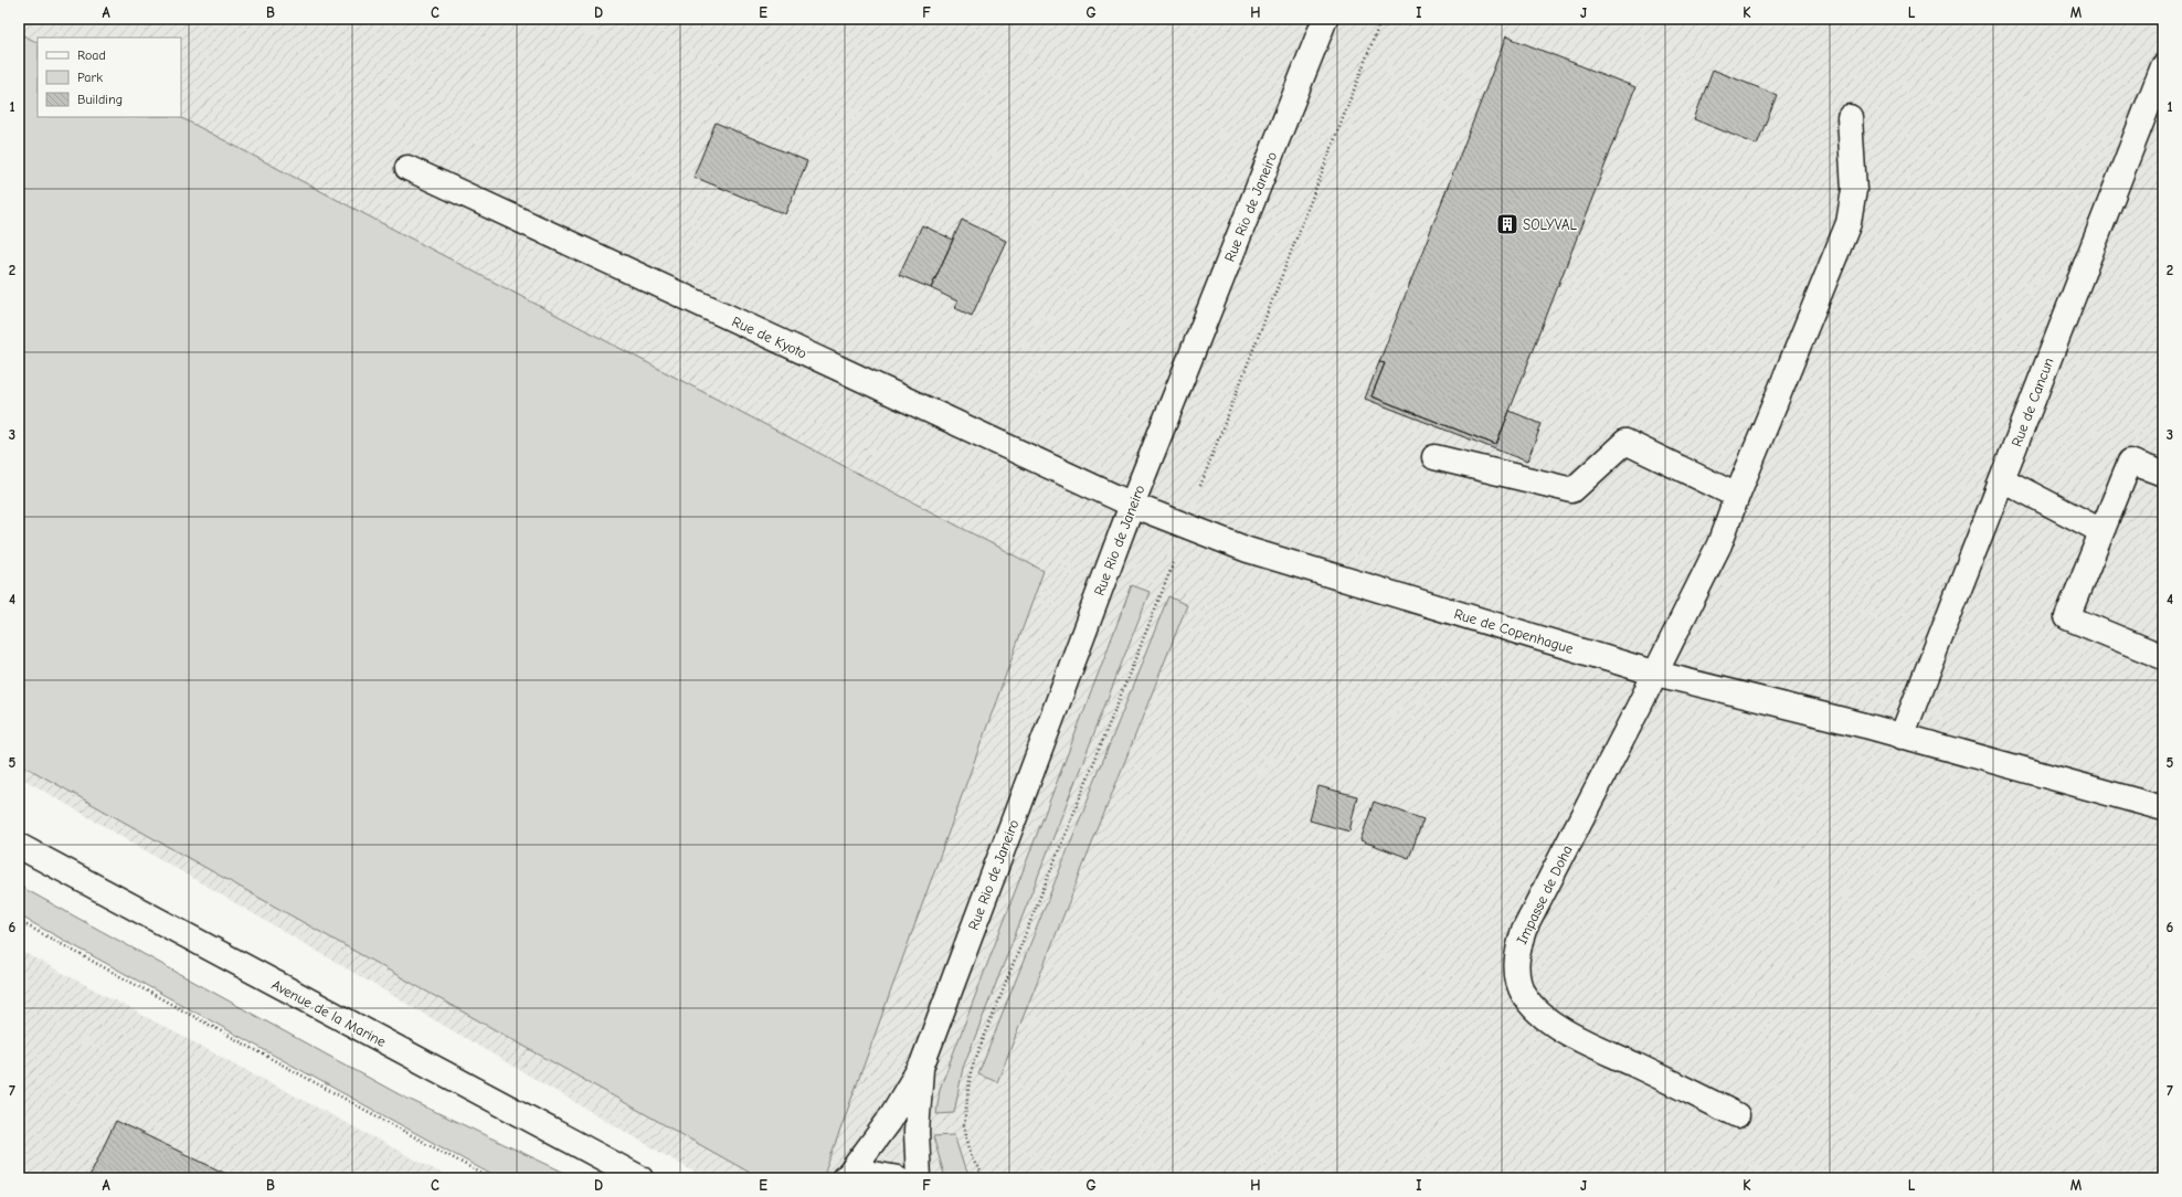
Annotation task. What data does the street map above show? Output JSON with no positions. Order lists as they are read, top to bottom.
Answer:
{
  "streets": {
    "main road": [
      "Rue Rio de Janeiro",
      "Rue de Kyoto",
      "Rue de Cancun",
      "Rue de Copenhague",
      "Impasse de Doha",
      "Avenue de la Marine"
    ]
  },
  "crossings": [
    ["Rue Rio de Janeiro", "Rue de Kyoto"],
    ["Rue Rio de Janeiro", "Rue de Copenhague"],
    ["Rue de Kyoto", "Rue de Copenhague"],
    ["Rue de Cancun", "Rue de Copenhague"],
    ["Rue de Copenhague", "Impasse de Doha"]
  ],
  "places": {
    "building": ["SOLYVAL"]
  },
  "legend": ["Road", "Park", "Building"],
  "grid": {
    "columns": [
      "A",
      "B",
      "C",
      "D",
      "E",
      "F",
      "G",
      "H",
      "I",
      "J",
      "K",
      "L",
      "M"
    ],
    "rows": [
      "1",
      "2",
      "3",
      "4",
      "5",
      "6",
      "7"
    ]
  }
}
